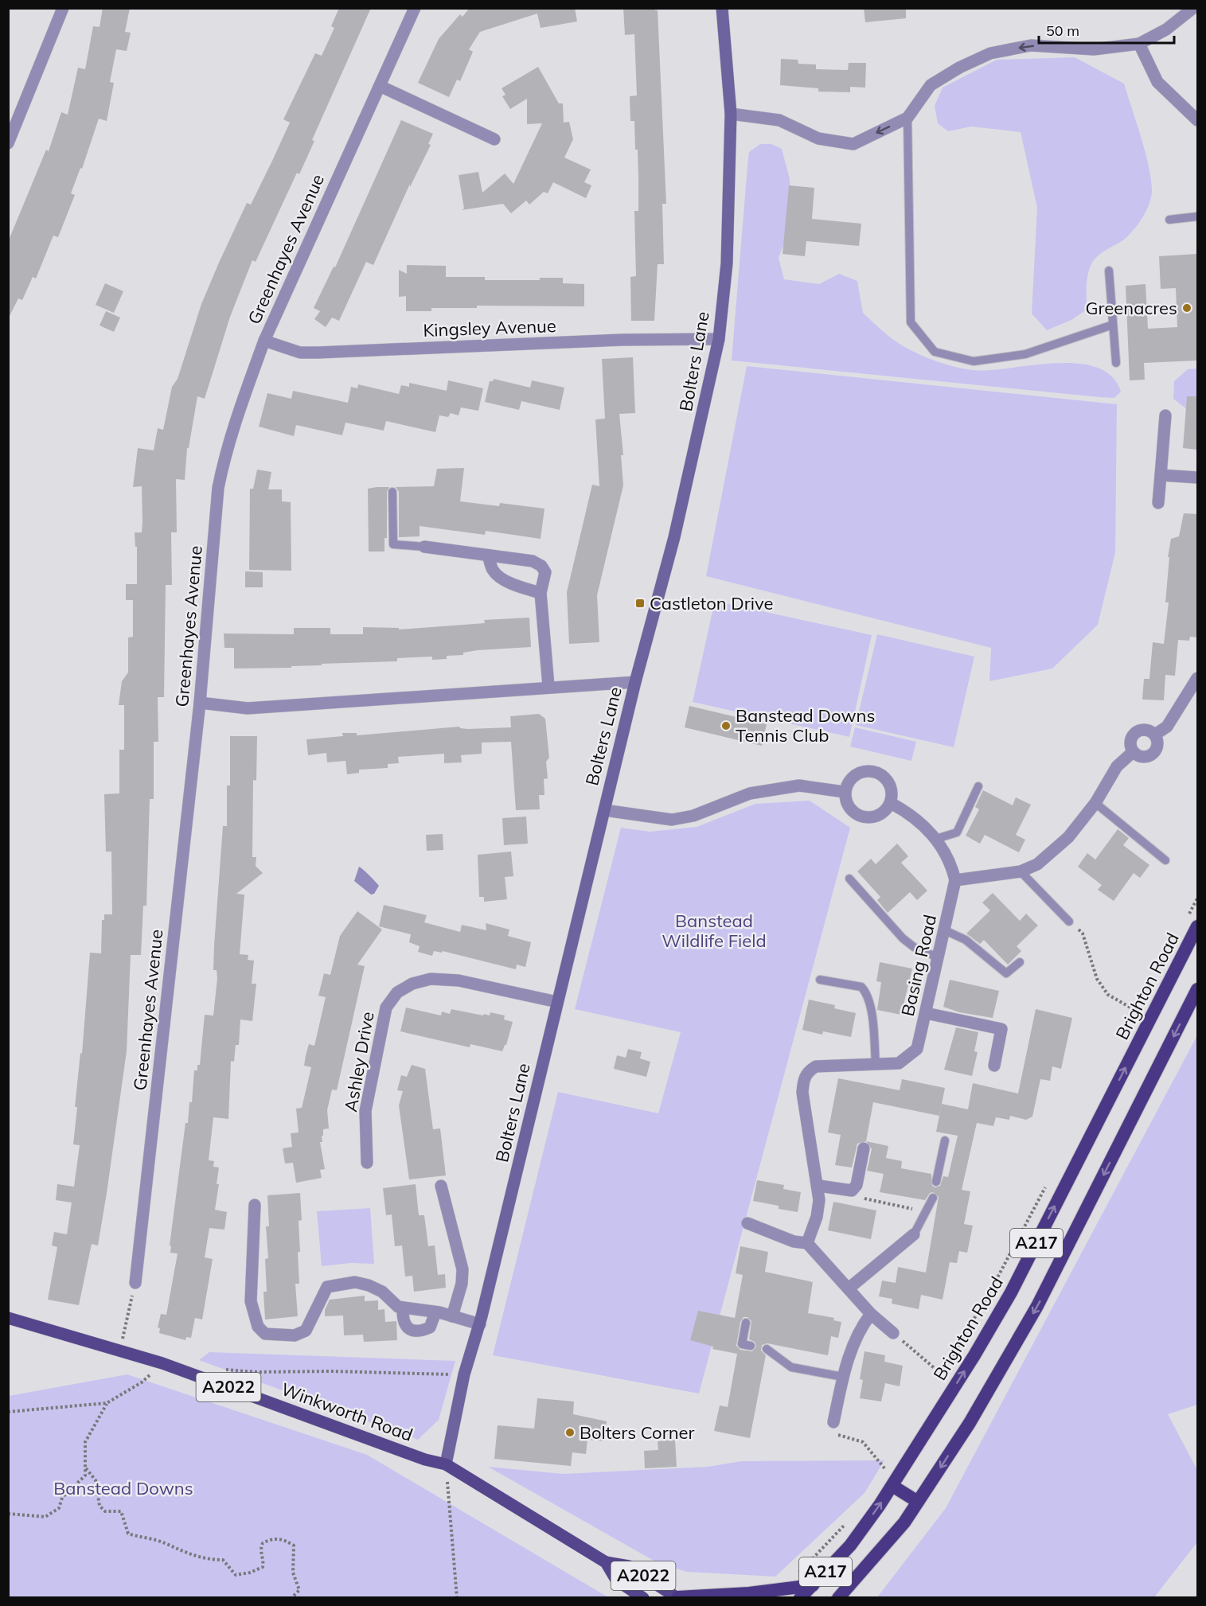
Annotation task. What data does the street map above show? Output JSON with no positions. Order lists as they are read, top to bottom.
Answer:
{
  "streets": {
    "highway": ["Brighton Road", "A217"],
    "main road": ["Bolters Lane", "A2022", "Winkworth Road"],
    "street": [
      "Greenhayes Avenue",
      "Kingsley Avenue",
      "Basing Road",
      "Ashley Drive"
    ]
  },
  "crossings": [
    ["Greenhayes Avenue", "Kingsley Avenue"],
    ["Kingsley Avenue", "Bolters Lane"],
    ["Bolters Lane", "Ashley Drive"],
    ["Bolters Lane", "Winkworth Road"],
    ["A2022", "Winkworth Road"]
  ],
  "parks": ["Banstead Wildlife Field", "Banstead Downs"],
  "places": {
    "other": ["Greenacres", "Banstead Downs Tennis Club", "Bolters Corner"],
    "transit": ["Castleton Drive"]
  },
  "scale_bar": "50 m"
}
